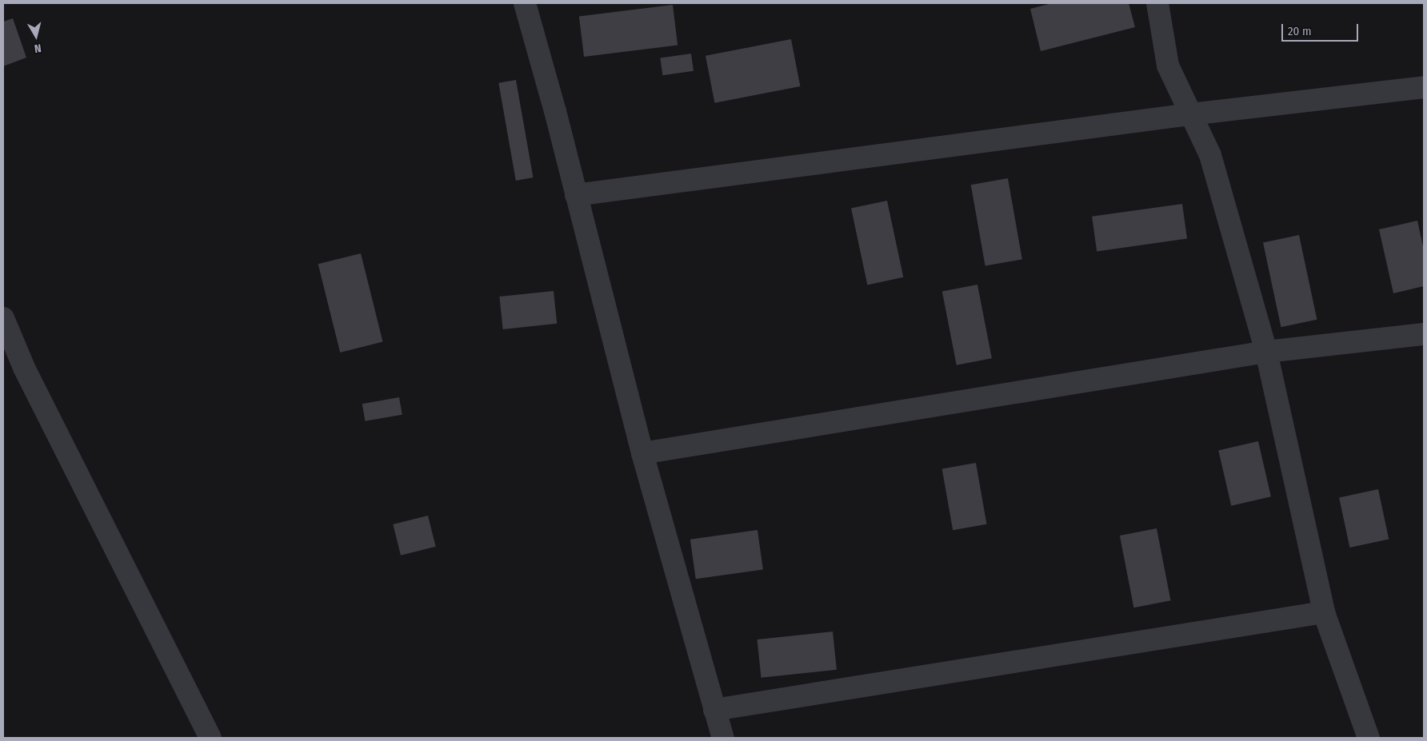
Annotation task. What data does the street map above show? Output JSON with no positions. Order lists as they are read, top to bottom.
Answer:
{
  "scale_bar": "20 m",
  "north": "bottom"
}
